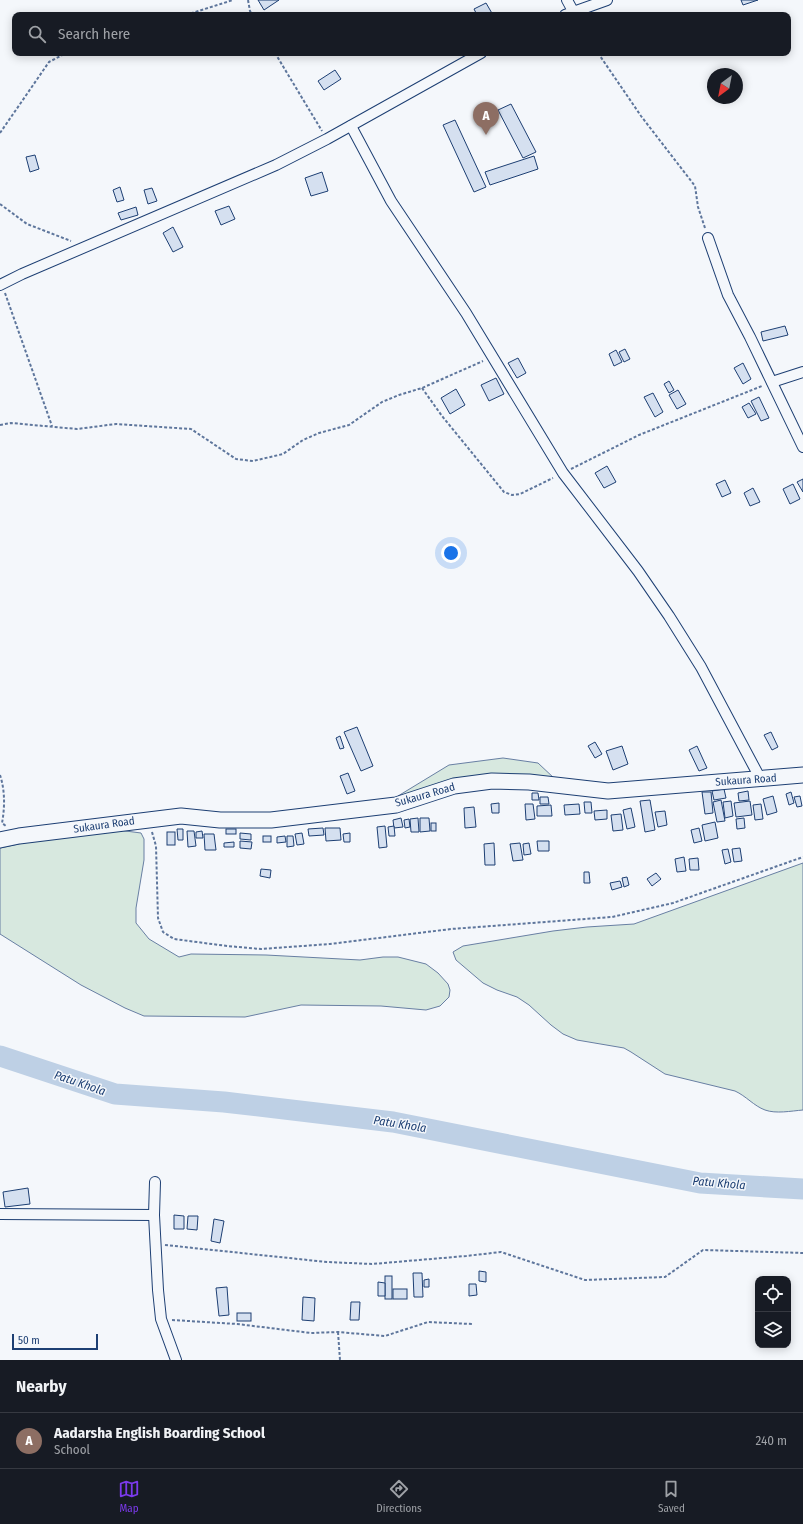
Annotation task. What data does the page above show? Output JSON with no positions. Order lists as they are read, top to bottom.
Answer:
{
  "streets": {
    "street": ["Sukaura Road"]
  },
  "water": ["Patu Khola"],
  "scale_bar": "50 m",
  "north": "bottom left",
  "page": {
    "search": "Search here",
    "pins": "A",
    "scale": "50 m",
    "heading": "Nearby",
    "list": [
      {
        "mark": "A",
        "name": "Aadarsha English Boarding School",
        "note": "School",
        "value": "240 m"
      }
    ],
    "nav": ["Map", "Directions", "Saved"]
  }
}
